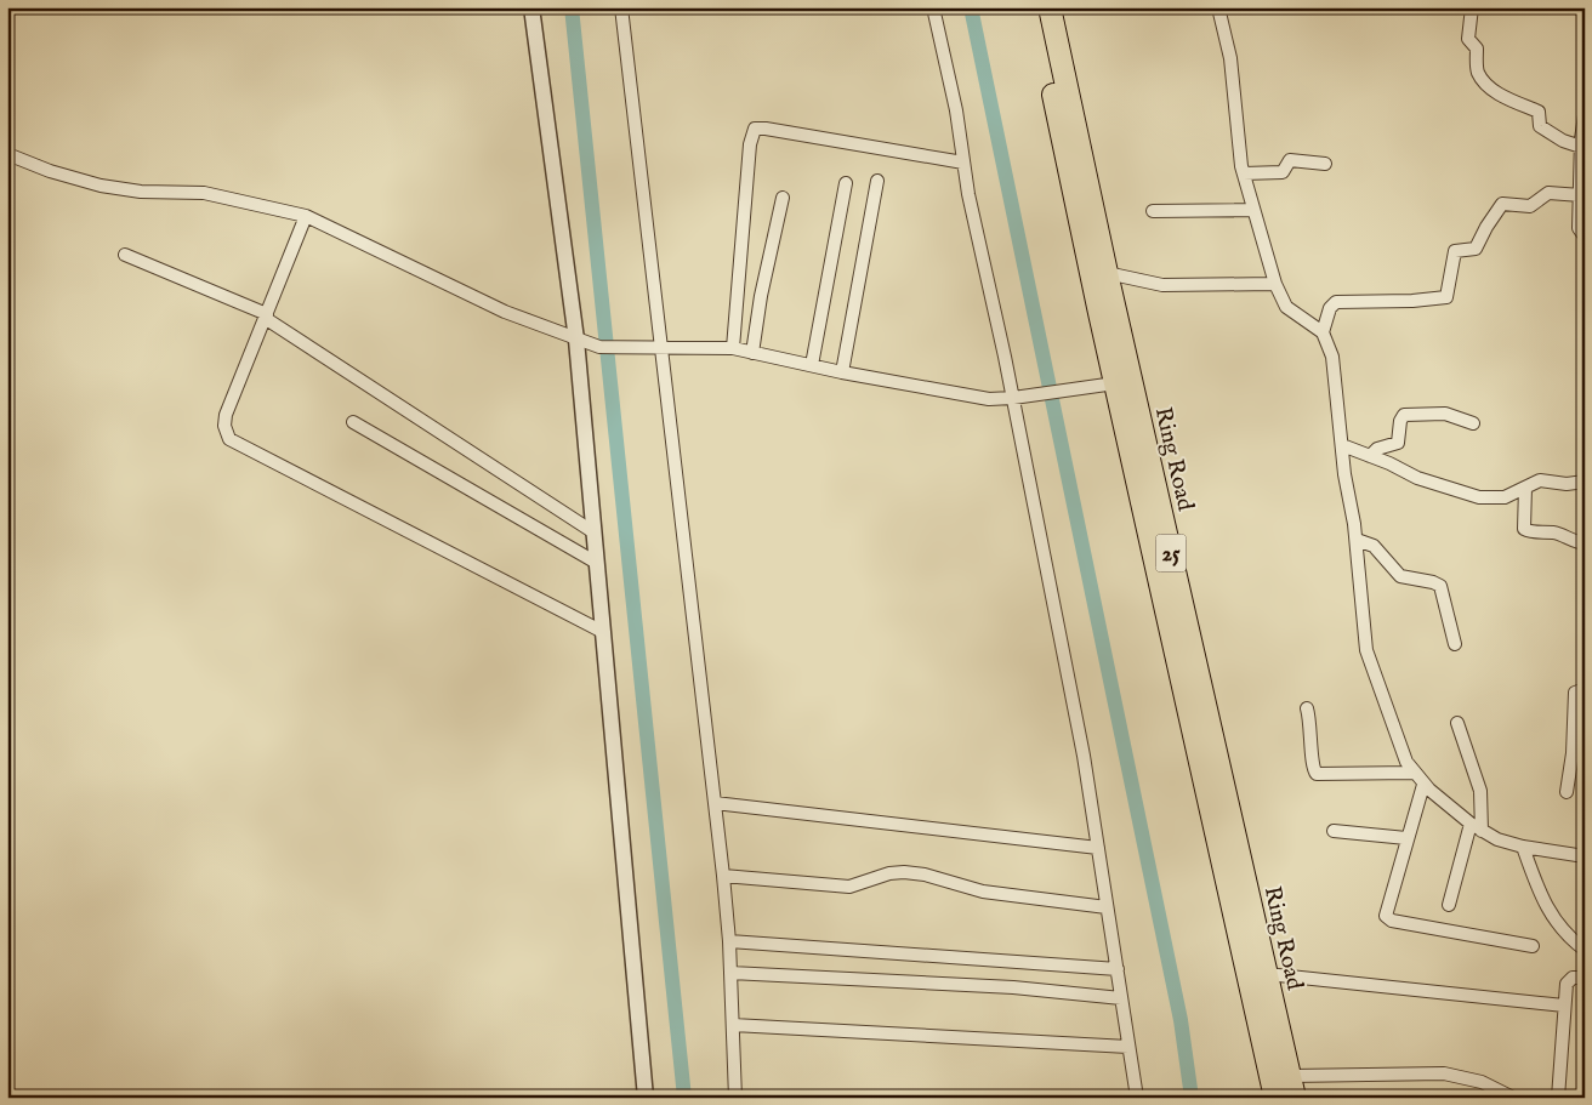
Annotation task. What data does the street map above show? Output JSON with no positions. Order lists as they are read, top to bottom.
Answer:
{
  "streets": {
    "highway": ["Ring Road", "25"]
  }
}
